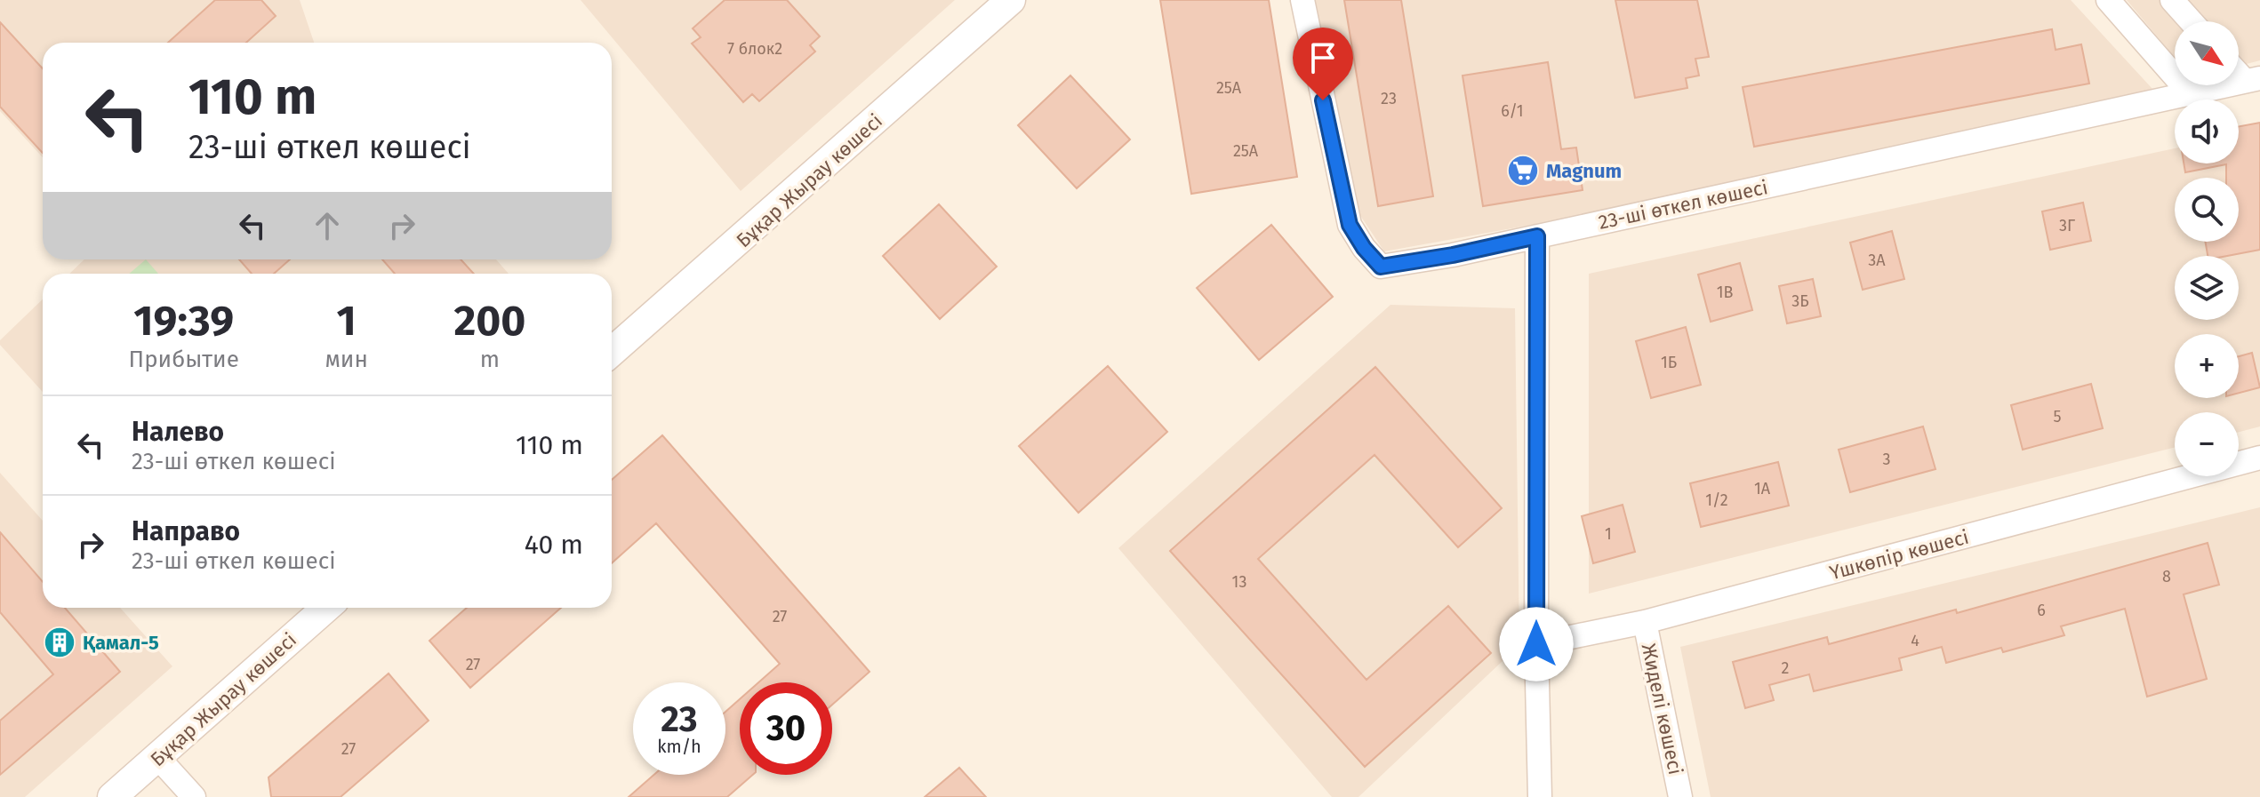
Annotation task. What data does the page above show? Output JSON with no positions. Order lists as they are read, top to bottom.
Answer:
{
  "streets": {
    "street": [
      "Бұқар Жырау көшесі",
      "23-ші өткел көшесі",
      "Үшкөпір көшесі",
      "Жиделі көшесі"
    ]
  },
  "crossings": [
    ["Үшкөпір көшесі", "Жиделі көшесі"]
  ],
  "places": {
    "supermarket": ["Magnum"],
    "building": ["Қамал-5"]
  },
  "house_numbers": [
    "7 блок2",
    "25А",
    "23",
    "6/1",
    "25А",
    "3Г",
    "3А",
    "1В",
    "3Б",
    "1Б",
    "5",
    "3",
    "1А",
    "1/2",
    "1",
    "8",
    "13",
    "6",
    "27",
    "4",
    "27",
    "2",
    "27"
  ],
  "north": "bottom right",
  "page": {
    "map_buttons": ["+", "−"],
    "turn": ["110 m", "23-ші өткел көшесі"],
    "eta": [
      "19:39",
      "Прибытие",
      "1",
      "мин",
      "200",
      "m"
    ],
    "list": [
      {
        "name": "Налево",
        "note": "23-ші өткел көшесі",
        "value": "110 m"
      },
      {
        "name": "Направо",
        "note": "23-ші өткел көшесі",
        "value": "40 m"
      }
    ],
    "speed": "23 km/h",
    "limit": "30"
  }
}
